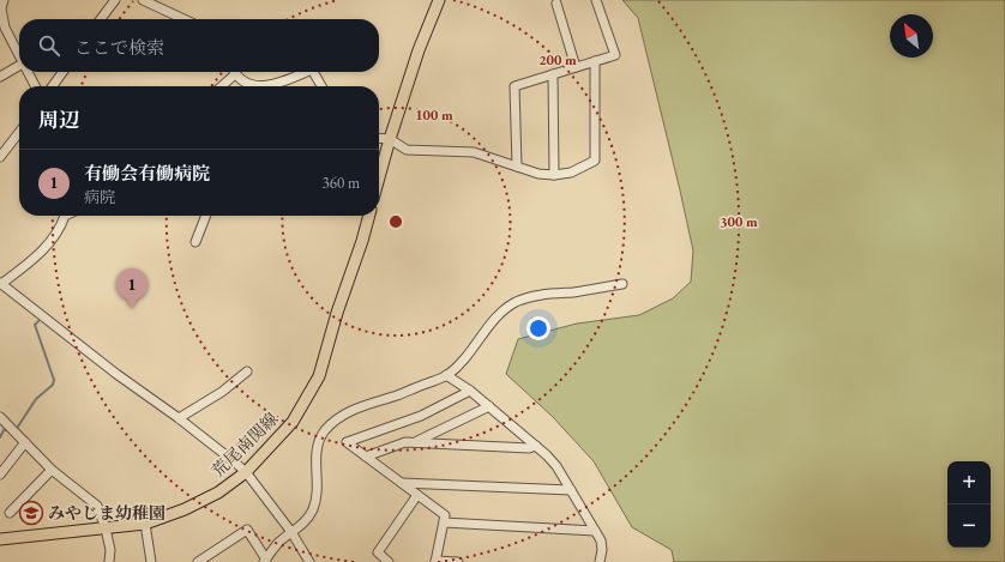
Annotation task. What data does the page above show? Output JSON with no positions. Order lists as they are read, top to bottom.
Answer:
{
  "streets": {
    "main road": ["荒尾南関線"]
  },
  "places": {
    "school or university": ["みやじま幼稚園"]
  },
  "north": "top left",
  "page": {
    "search": "ここで検索",
    "heading": "周辺",
    "list": [
      {
        "mark": "1",
        "name": "有働会有働病院",
        "note": "病院",
        "value": "360 m"
      }
    ],
    "pins": "1",
    "map_buttons": ["+", "−"]
  },
  "rings": ["200 m", "100 m", "300 m"]
}
